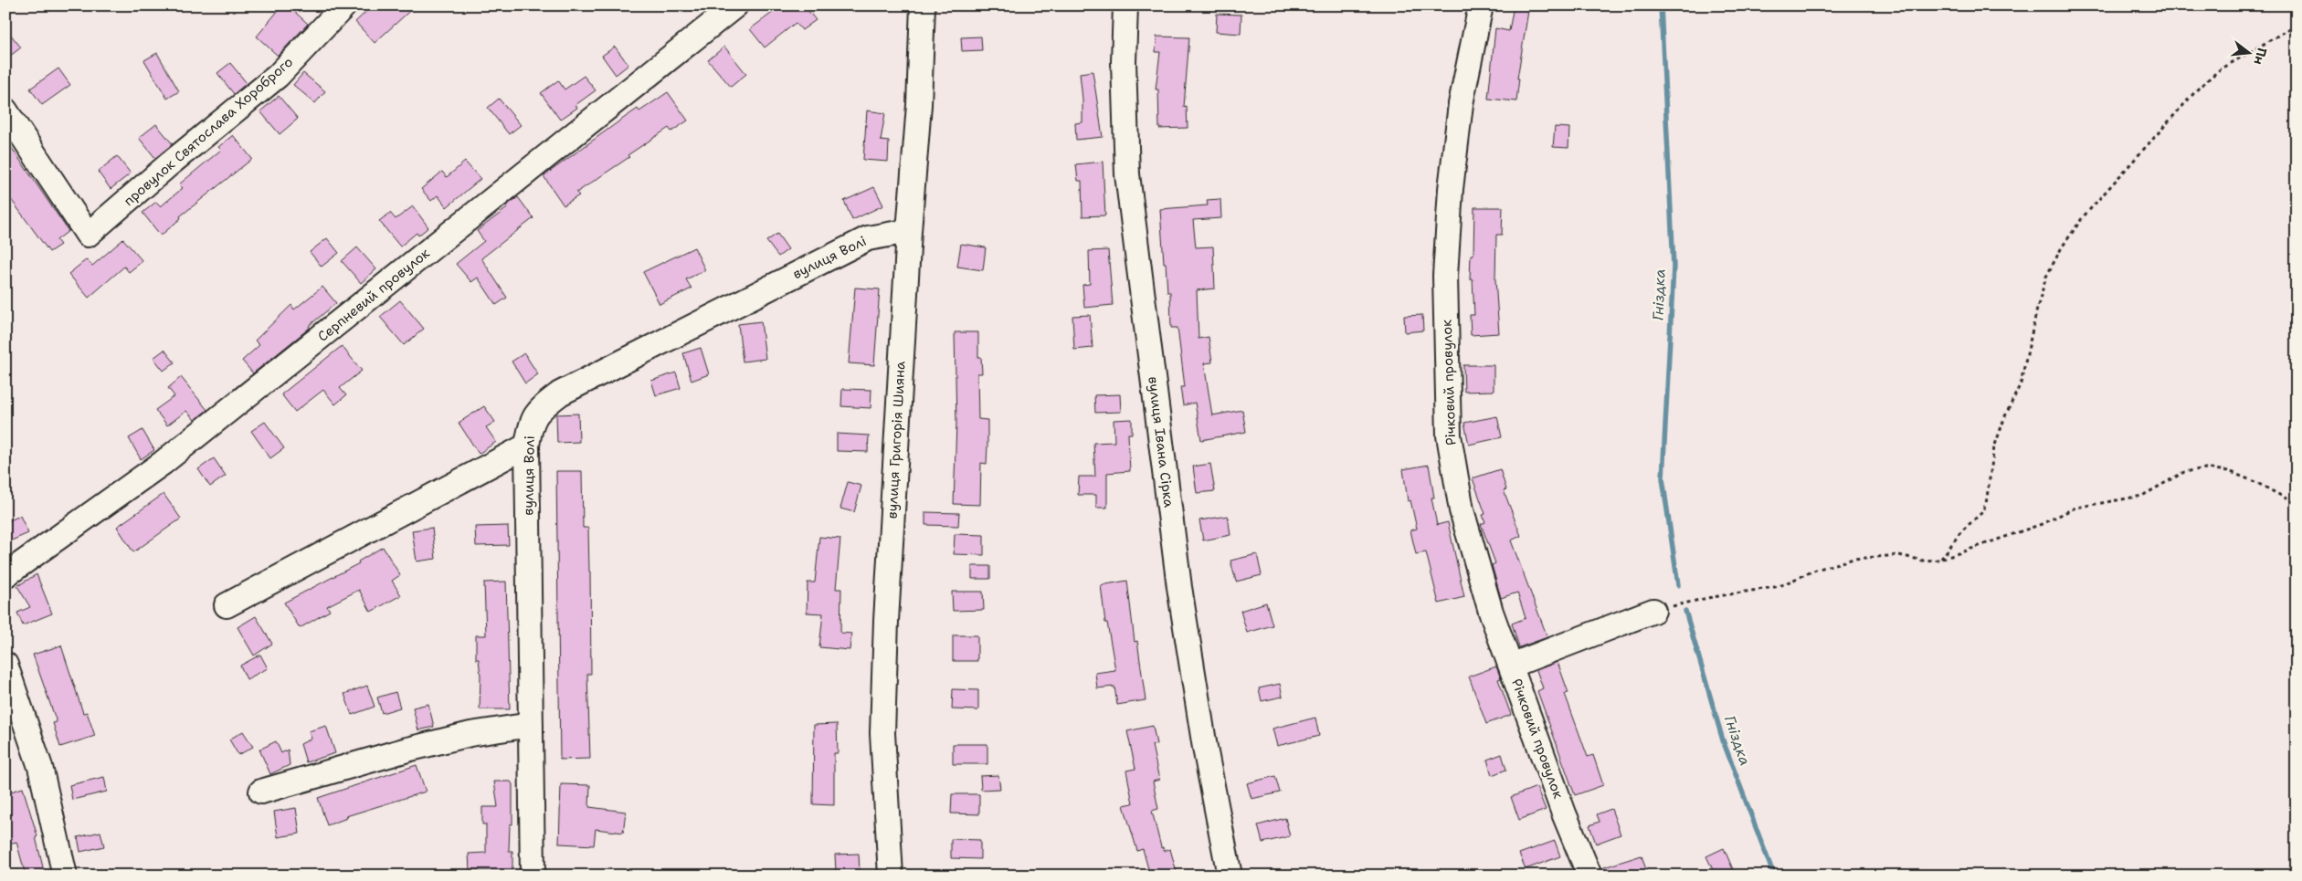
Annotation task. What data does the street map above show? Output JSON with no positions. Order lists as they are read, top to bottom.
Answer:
{
  "streets": {
    "street": [
      "провулок Святослава Хороброго",
      "вулиця Волі",
      "Серпневий провулок",
      "Річковий провулок",
      "вулиця Григорія Шияна",
      "вулиця Івана Сірка"
    ]
  },
  "crossings": [
    ["вулиця Волі", "вулиця Григорія Шияна"]
  ],
  "water": ["Гніздка"],
  "north": "right"
}
